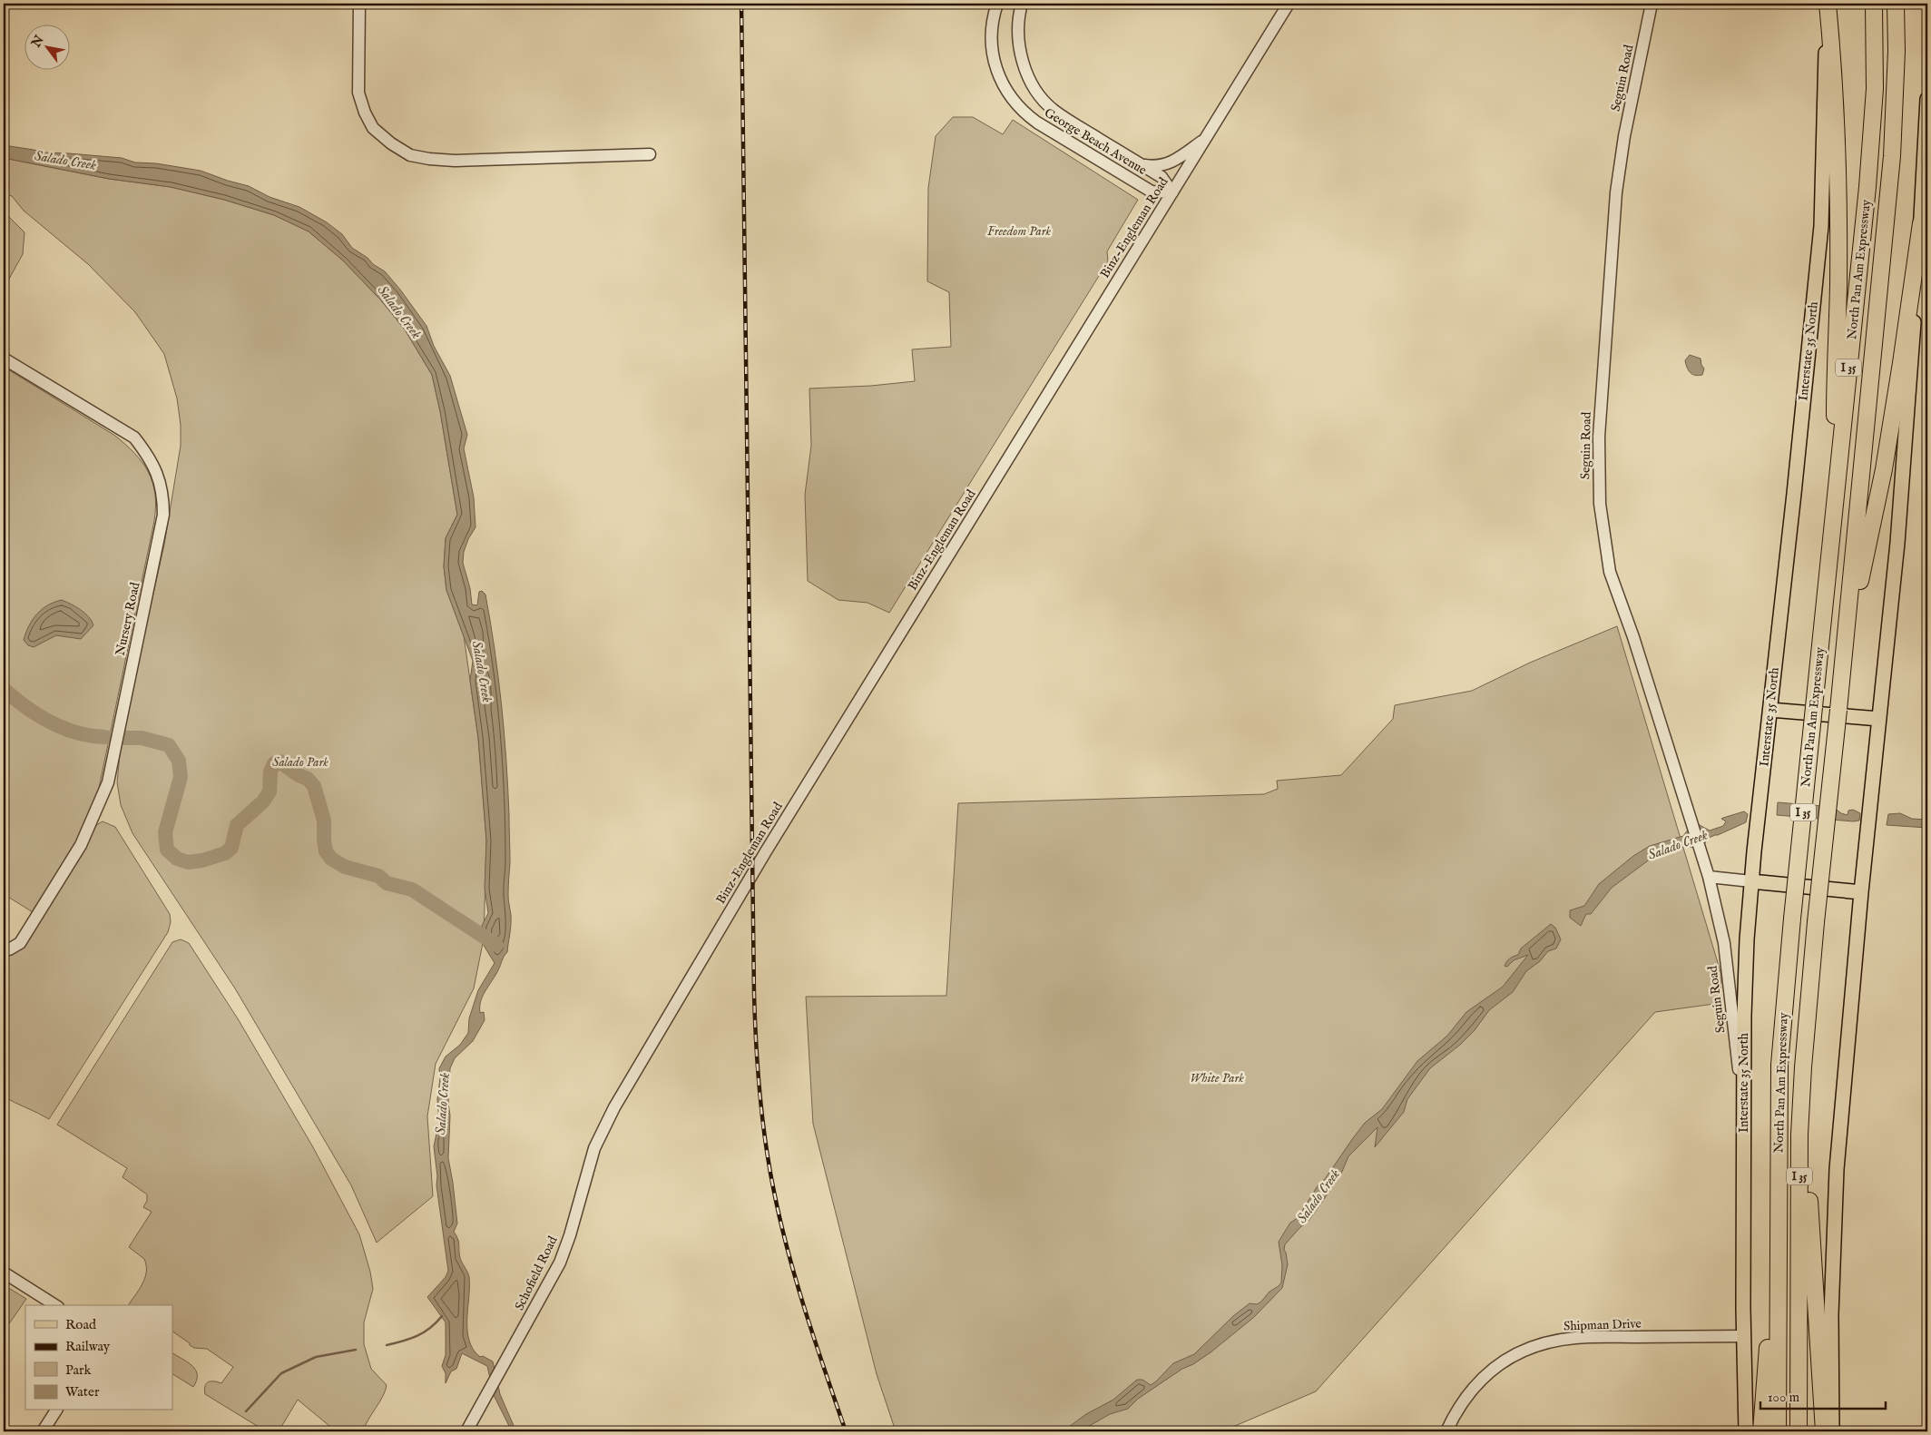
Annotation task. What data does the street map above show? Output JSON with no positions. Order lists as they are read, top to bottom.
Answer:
{
  "streets": {
    "highway": ["North Pan Am Expressway", "I 35"],
    "main road": ["Interstate 35 North"],
    "street": [
      "Seguin Road",
      "George Beach Avenue",
      "Binz-Engleman Road",
      "Nursery Road",
      "Schofield Road",
      "Shipman Drive"
    ]
  },
  "crossings": [
    ["Seguin Road", "Interstate 35 North"],
    ["George Beach Avenue", "Binz-Engleman Road"],
    ["Binz-Engleman Road", "Schofield Road"],
    ["Interstate 35 North", "Shipman Drive"]
  ],
  "water": ["Salado Creek"],
  "parks": ["Freedom Park", "Salado Park", "White Park"],
  "legend": [
    "Road",
    "Railway",
    "Park",
    "Water"
  ],
  "scale_bar": "100 m",
  "north": "top left"
}
